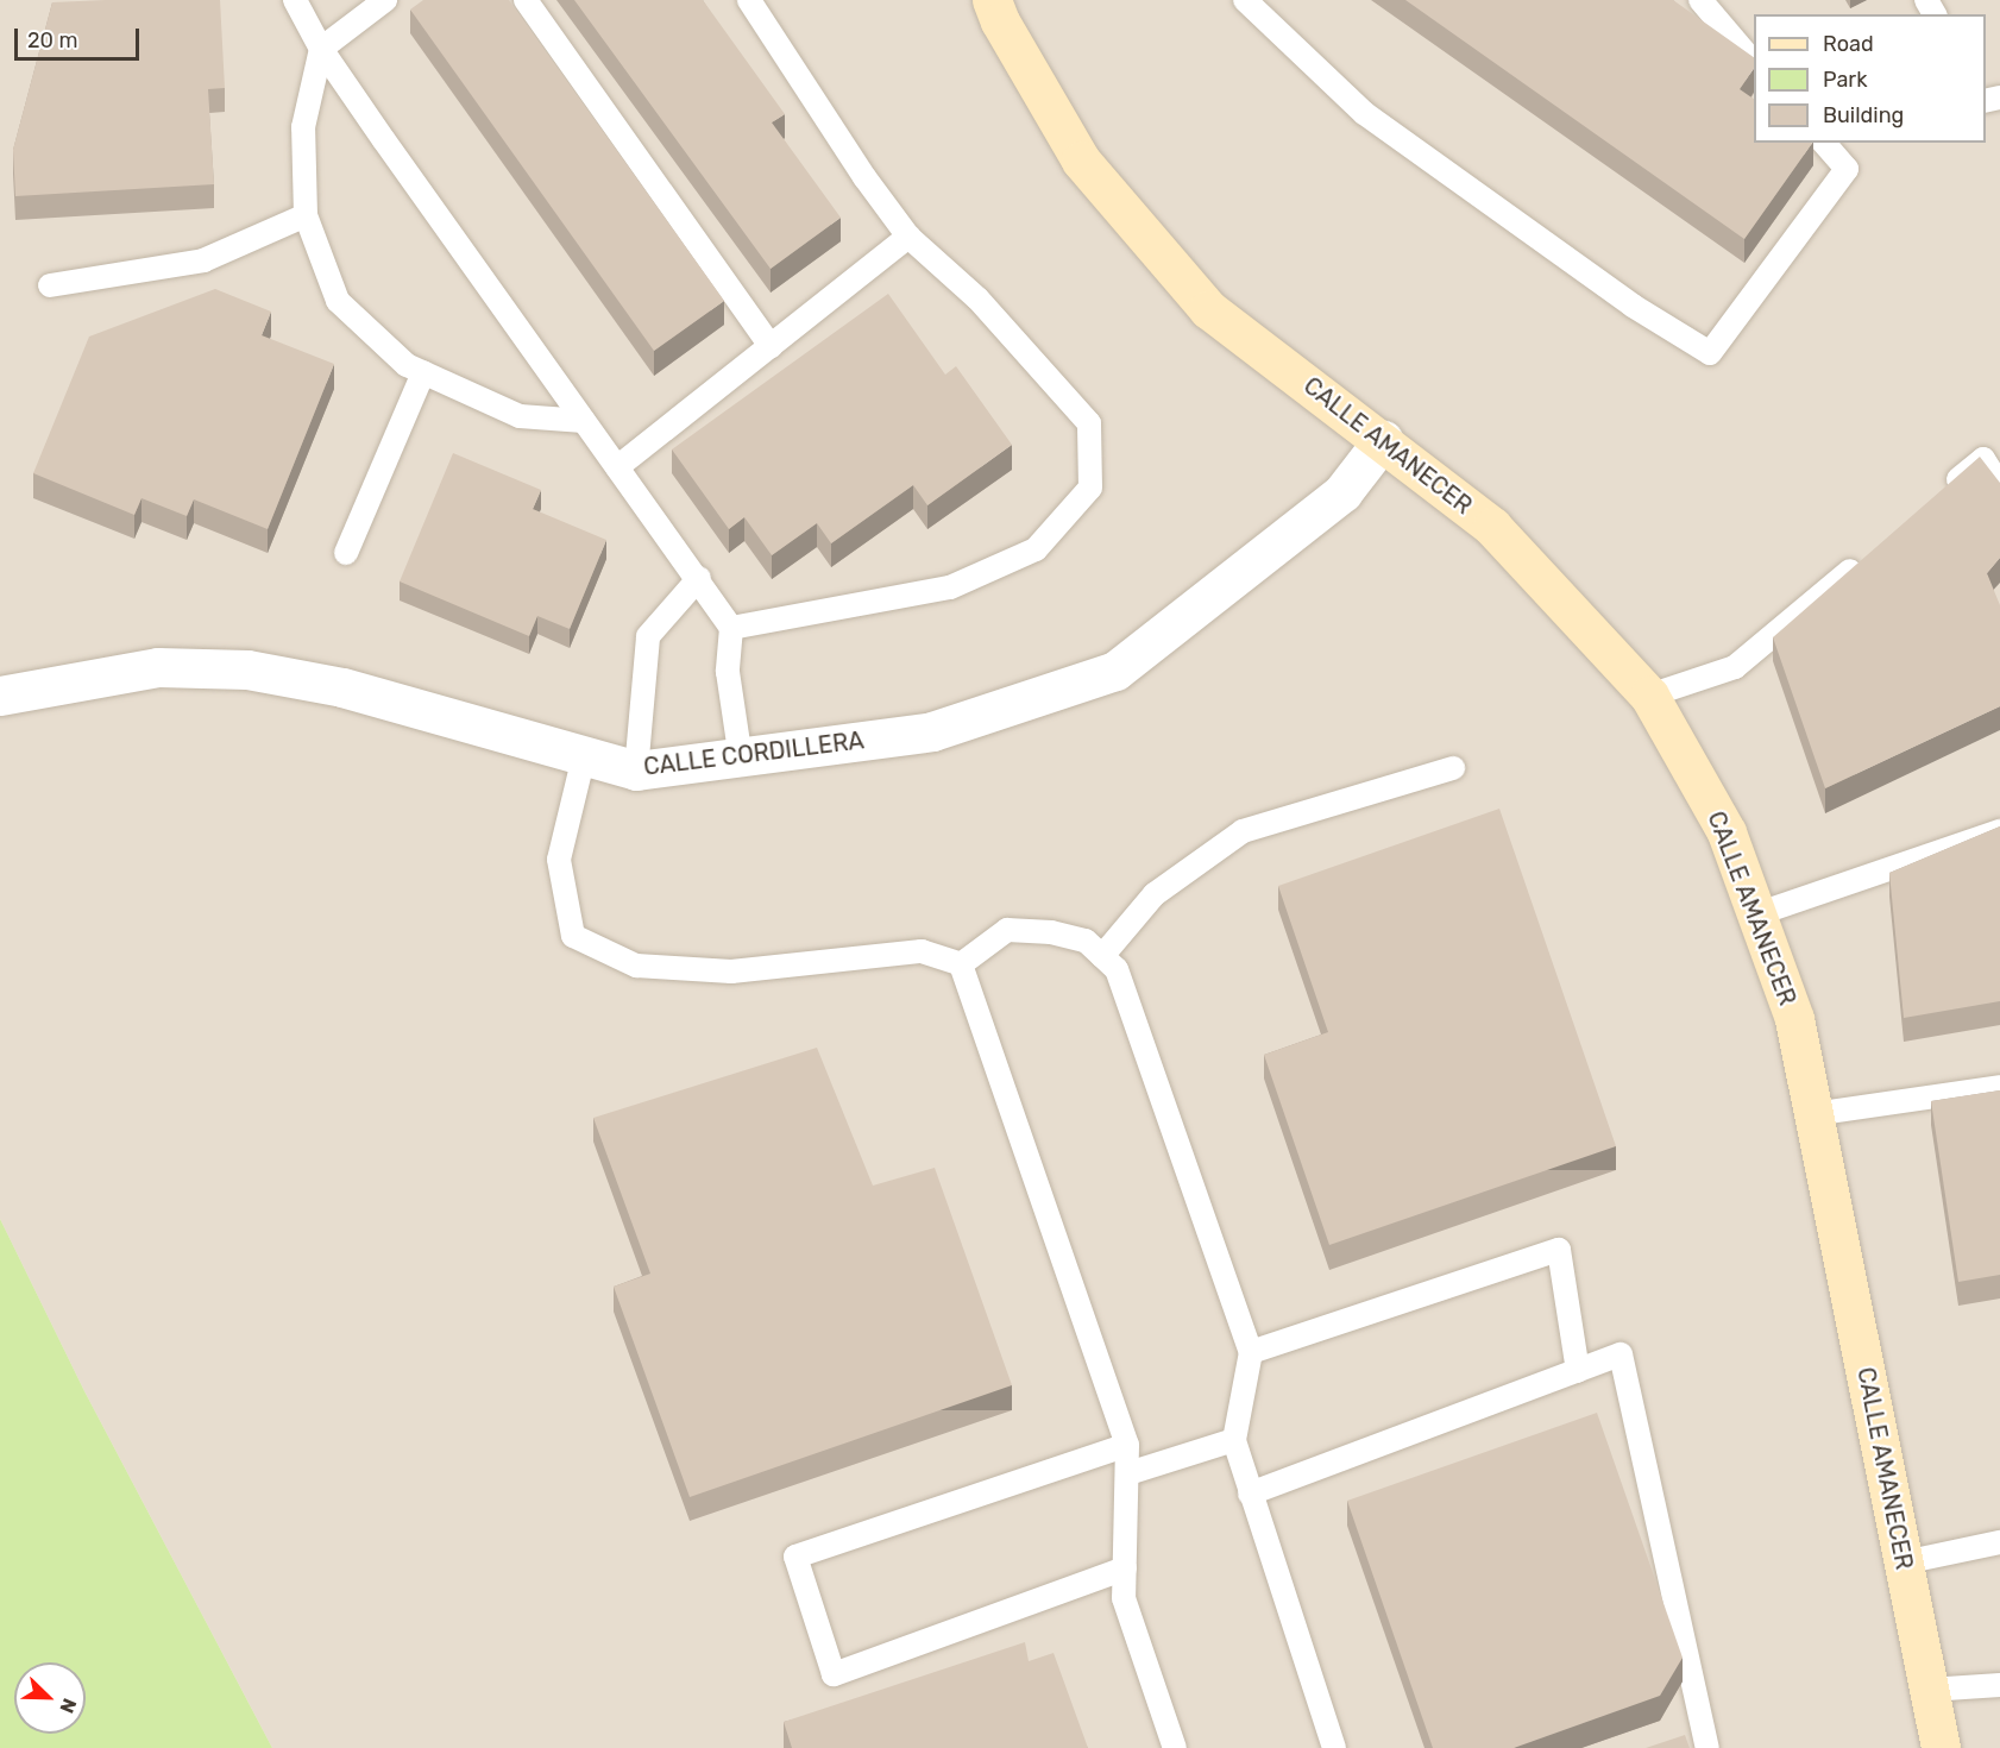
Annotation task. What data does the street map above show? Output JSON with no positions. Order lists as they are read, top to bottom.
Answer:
{
  "streets": {
    "street": ["CALLE AMANECER", "CALLE CORDILLERA"]
  },
  "crossings": [
    ["CALLE AMANECER", "CALLE CORDILLERA"]
  ],
  "legend": ["Road", "Park", "Building"],
  "scale_bar": "20 m",
  "north": "bottom right"
}
